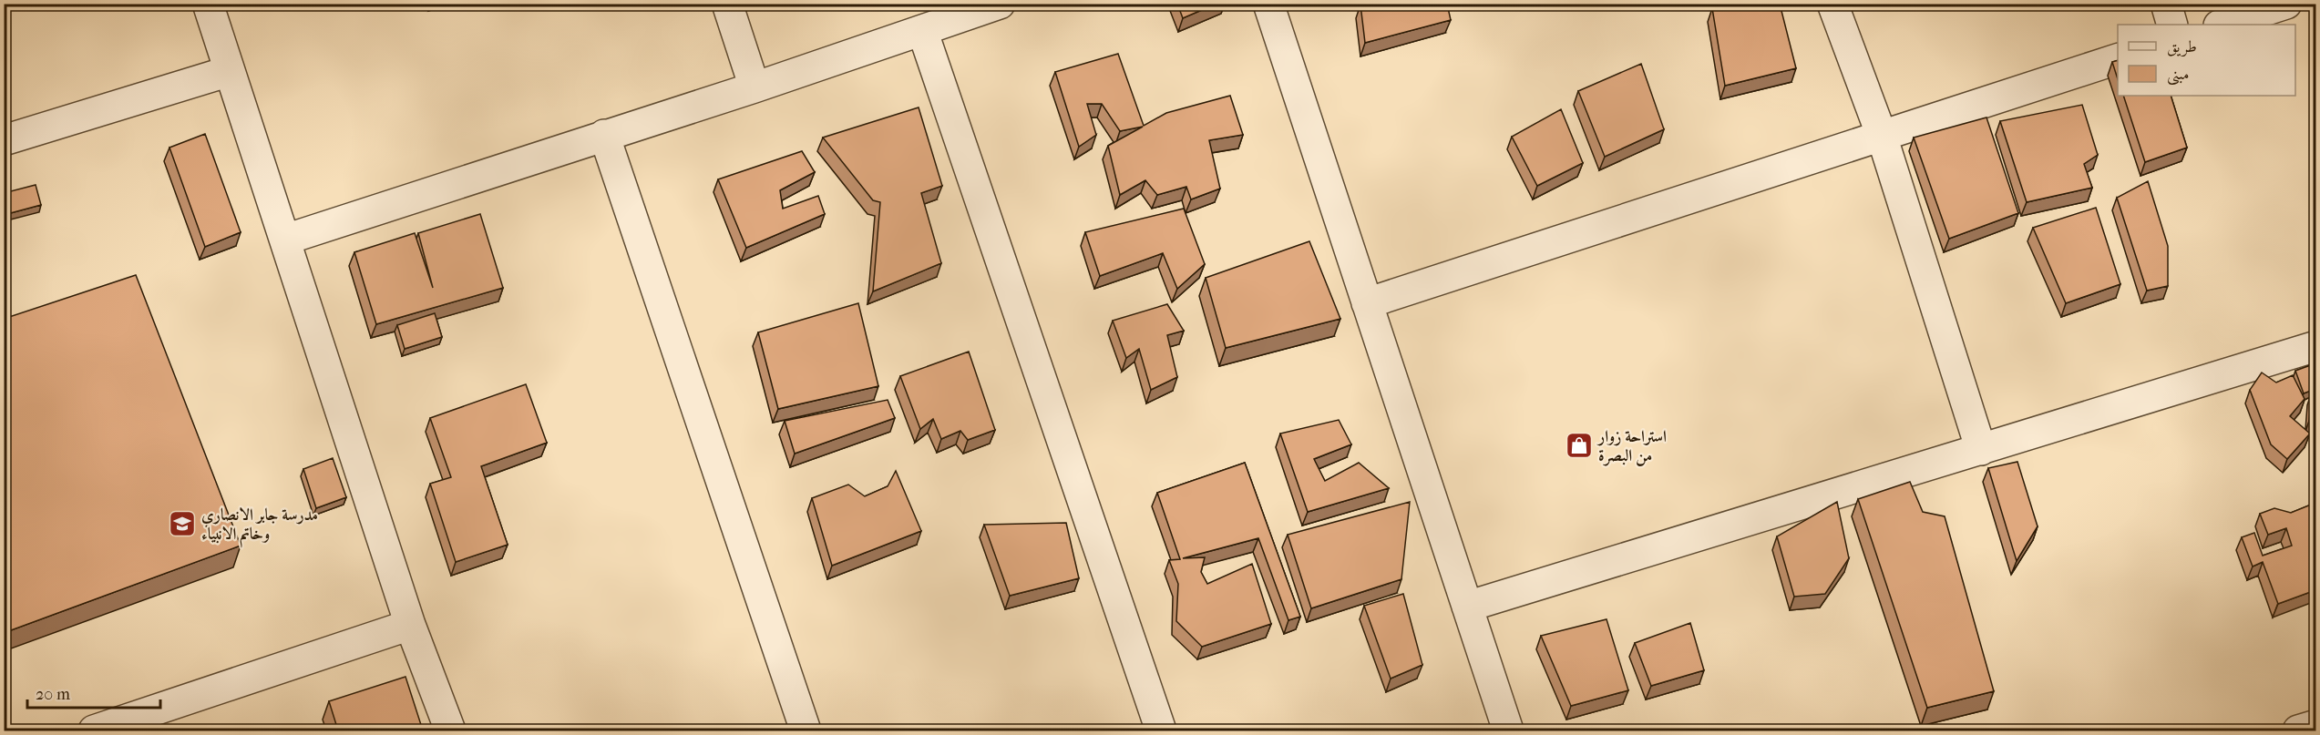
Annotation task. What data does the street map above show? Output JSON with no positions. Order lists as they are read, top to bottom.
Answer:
{
  "places": {
    "shop": ["استراحة زوار من البصرة"],
    "school or university": ["مدرسة جابر الانصاري وخاتم الانبياء"]
  },
  "legend": ["طريق", "مبنى"],
  "scale_bar": "20 m"
}
